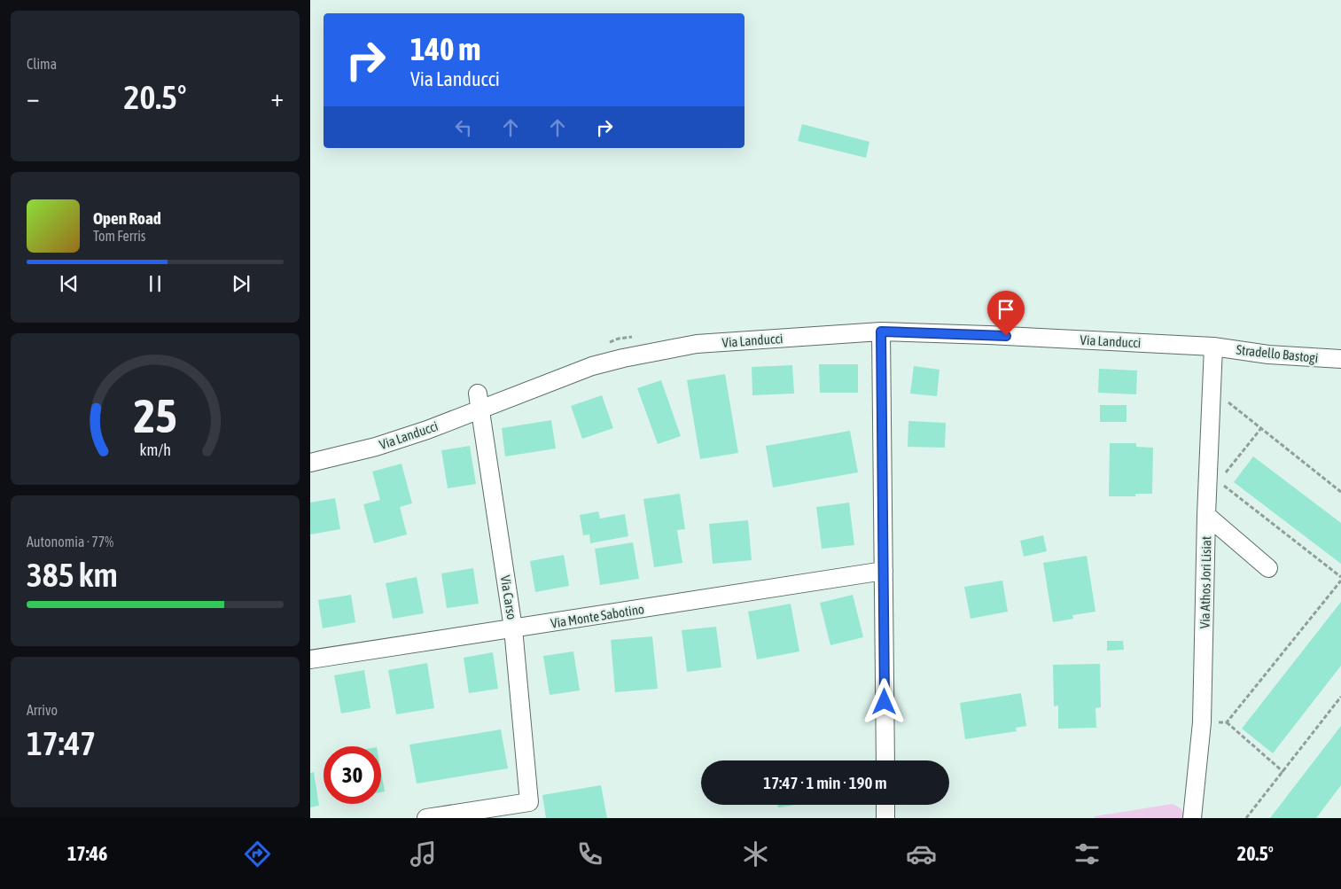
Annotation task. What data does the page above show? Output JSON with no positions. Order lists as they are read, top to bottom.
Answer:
{
  "streets": {
    "street": [
      "Via Landucci",
      "Stradello Bastogi",
      "Via Athos Jori Lisiat",
      "Via Carso",
      "Via Monte Sabotino"
    ]
  },
  "crossings": [
    ["Via Landucci", "Stradello Bastogi"],
    ["Via Landucci", "Via Athos Jori Lisiat"],
    ["Via Landucci", "Via Carso"],
    ["Stradello Bastogi", "Via Athos Jori Lisiat"],
    ["Via Carso", "Via Monte Sabotino"]
  ],
  "page": {
    "tile": [
      "Clima",
      ["Autonomia · 77%", "385 km"],
      ["Arrivo", "17:47"]
    ],
    "turn": ["140 m", "Via Landucci"],
    "heat": ["−", "20.5°", "+"],
    "song": ["Open Road", "Tom Ferris"],
    "limit": "30",
    "trip": "17:47 · 1 min · 190 m",
    "tabs": ["17:46", "20.5°"],
    "gauge": ["25", "km/h"]
  }
}
